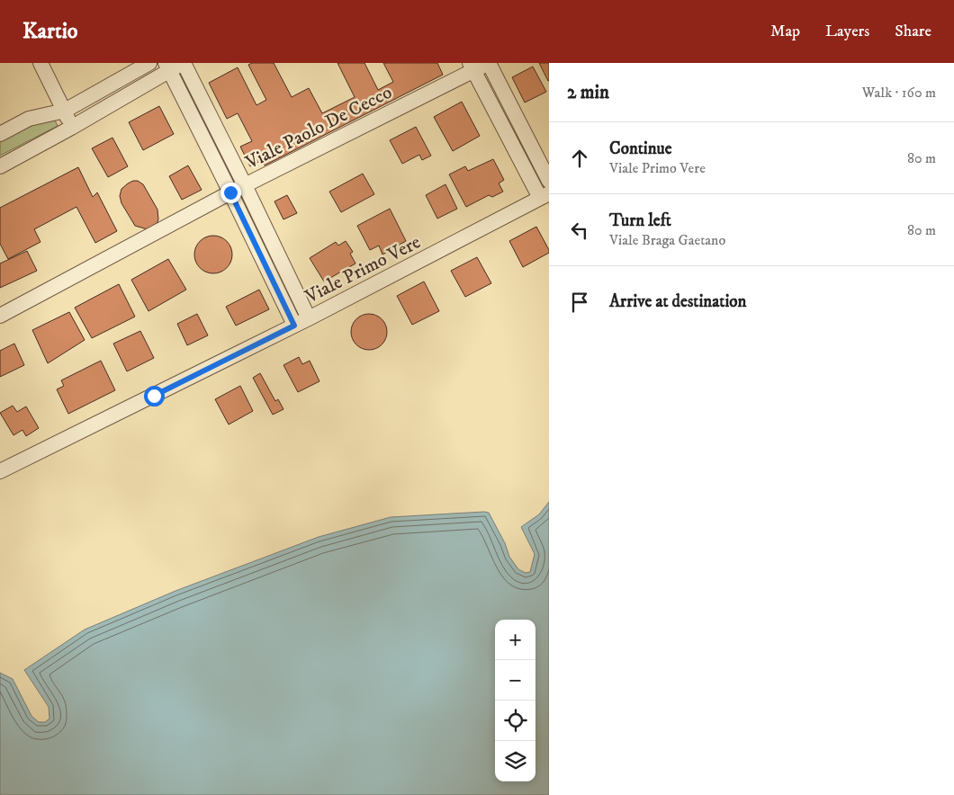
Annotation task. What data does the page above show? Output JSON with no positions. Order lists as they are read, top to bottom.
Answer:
{
  "streets": {
    "street": ["Viale Paolo De Cecco", "Viale Primo Vere"]
  },
  "page": {
    "header": "Kartio",
    "nav": ["Map", "Layers", "Share"],
    "heading": ["2 min", "Walk · 160 m"],
    "list": [
      ["Continue", "Viale Primo Vere", "80 m"],
      ["Turn left", "Viale Braga Gaetano", "80 m"],
      "Arrive at destination"
    ],
    "map_buttons": ["+", "−"]
  }
}
